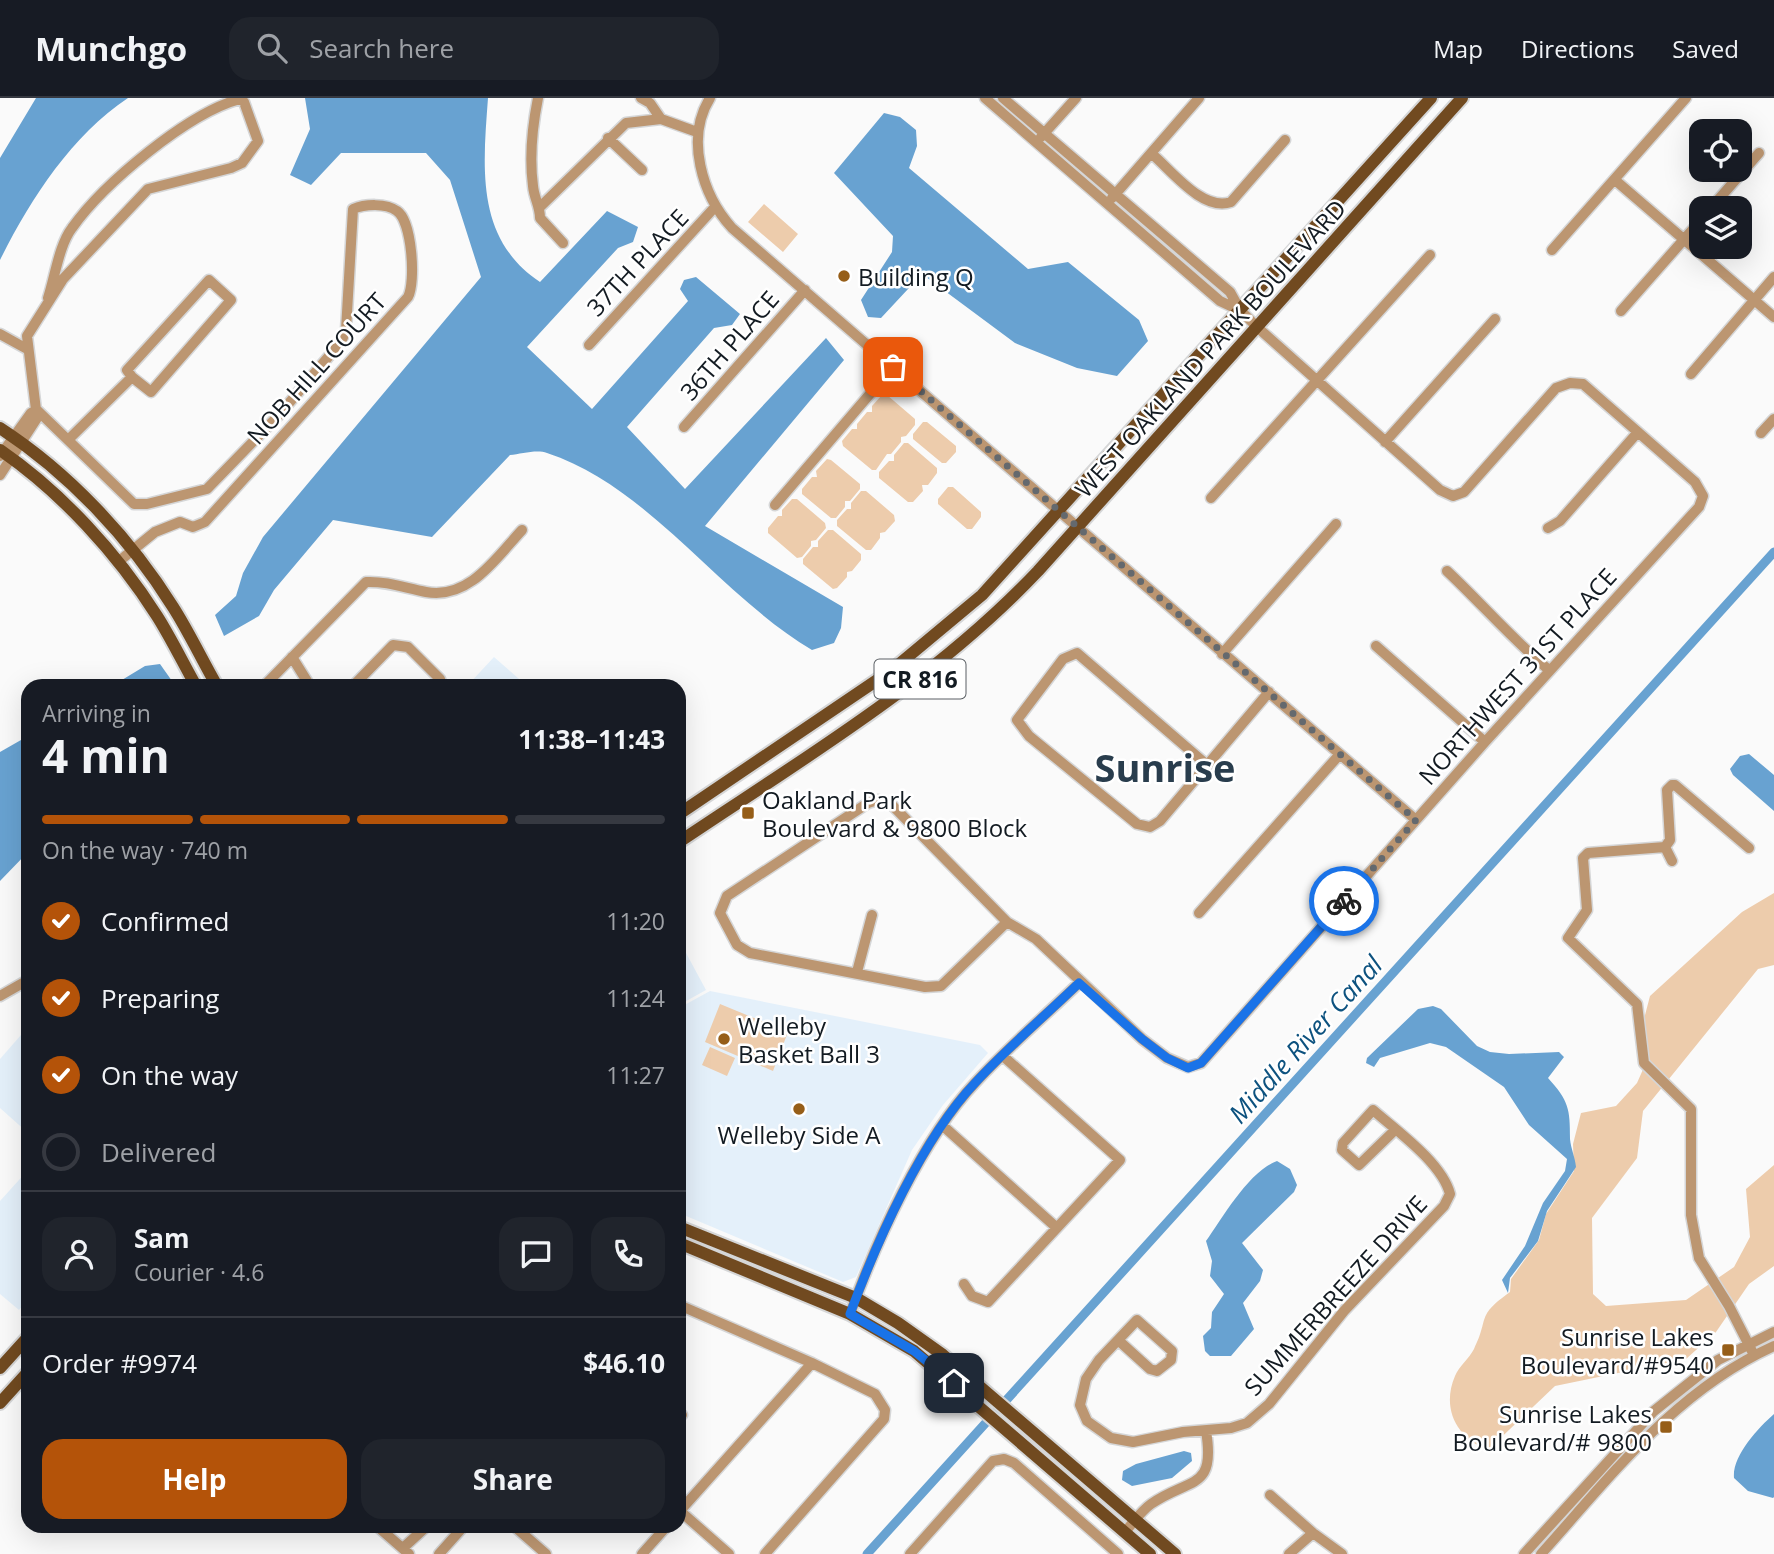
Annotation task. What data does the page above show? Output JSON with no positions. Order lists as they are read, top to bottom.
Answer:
{
  "streets": {
    "main road": ["WEST OAKLAND PARK BOULEVARD", "CR 816"],
    "street": [
      "37TH PLACE",
      "36TH PLACE",
      "NOB HILL COURT",
      "NORTHWEST 31ST PLACE",
      "SUMMERBREEZE DRIVE"
    ]
  },
  "districts": ["Sunrise"],
  "water": ["Middle River Canal"],
  "places": {
    "other": ["Building Q", "Welleby Basket Ball 3", "Welleby Side A"],
    "transit": ["Oakland Park Boulevard & 9800 Block", "Sunrise Lakes Boulevard/#9540", "Sunrise Lakes Boulevard/# 9800"]
  },
  "page": {
    "header": "Munchgo",
    "search": "Search here",
    "nav": ["Map", "Directions", "Saved"],
    "heading": ["4 min", "Arriving in", "11:38–11:43"],
    "panel": [
      "Sam",
      "Courier · 4.6",
      "Order #9974",
      "$46.10"
    ],
    "bar": "On the way · 740 m",
    "list": [
      ["Confirmed", "11:20"],
      ["Preparing", "11:24"],
      ["On the way", "11:27"],
      "Delivered"
    ],
    "buttons": ["Help", "Share"]
  }
}
